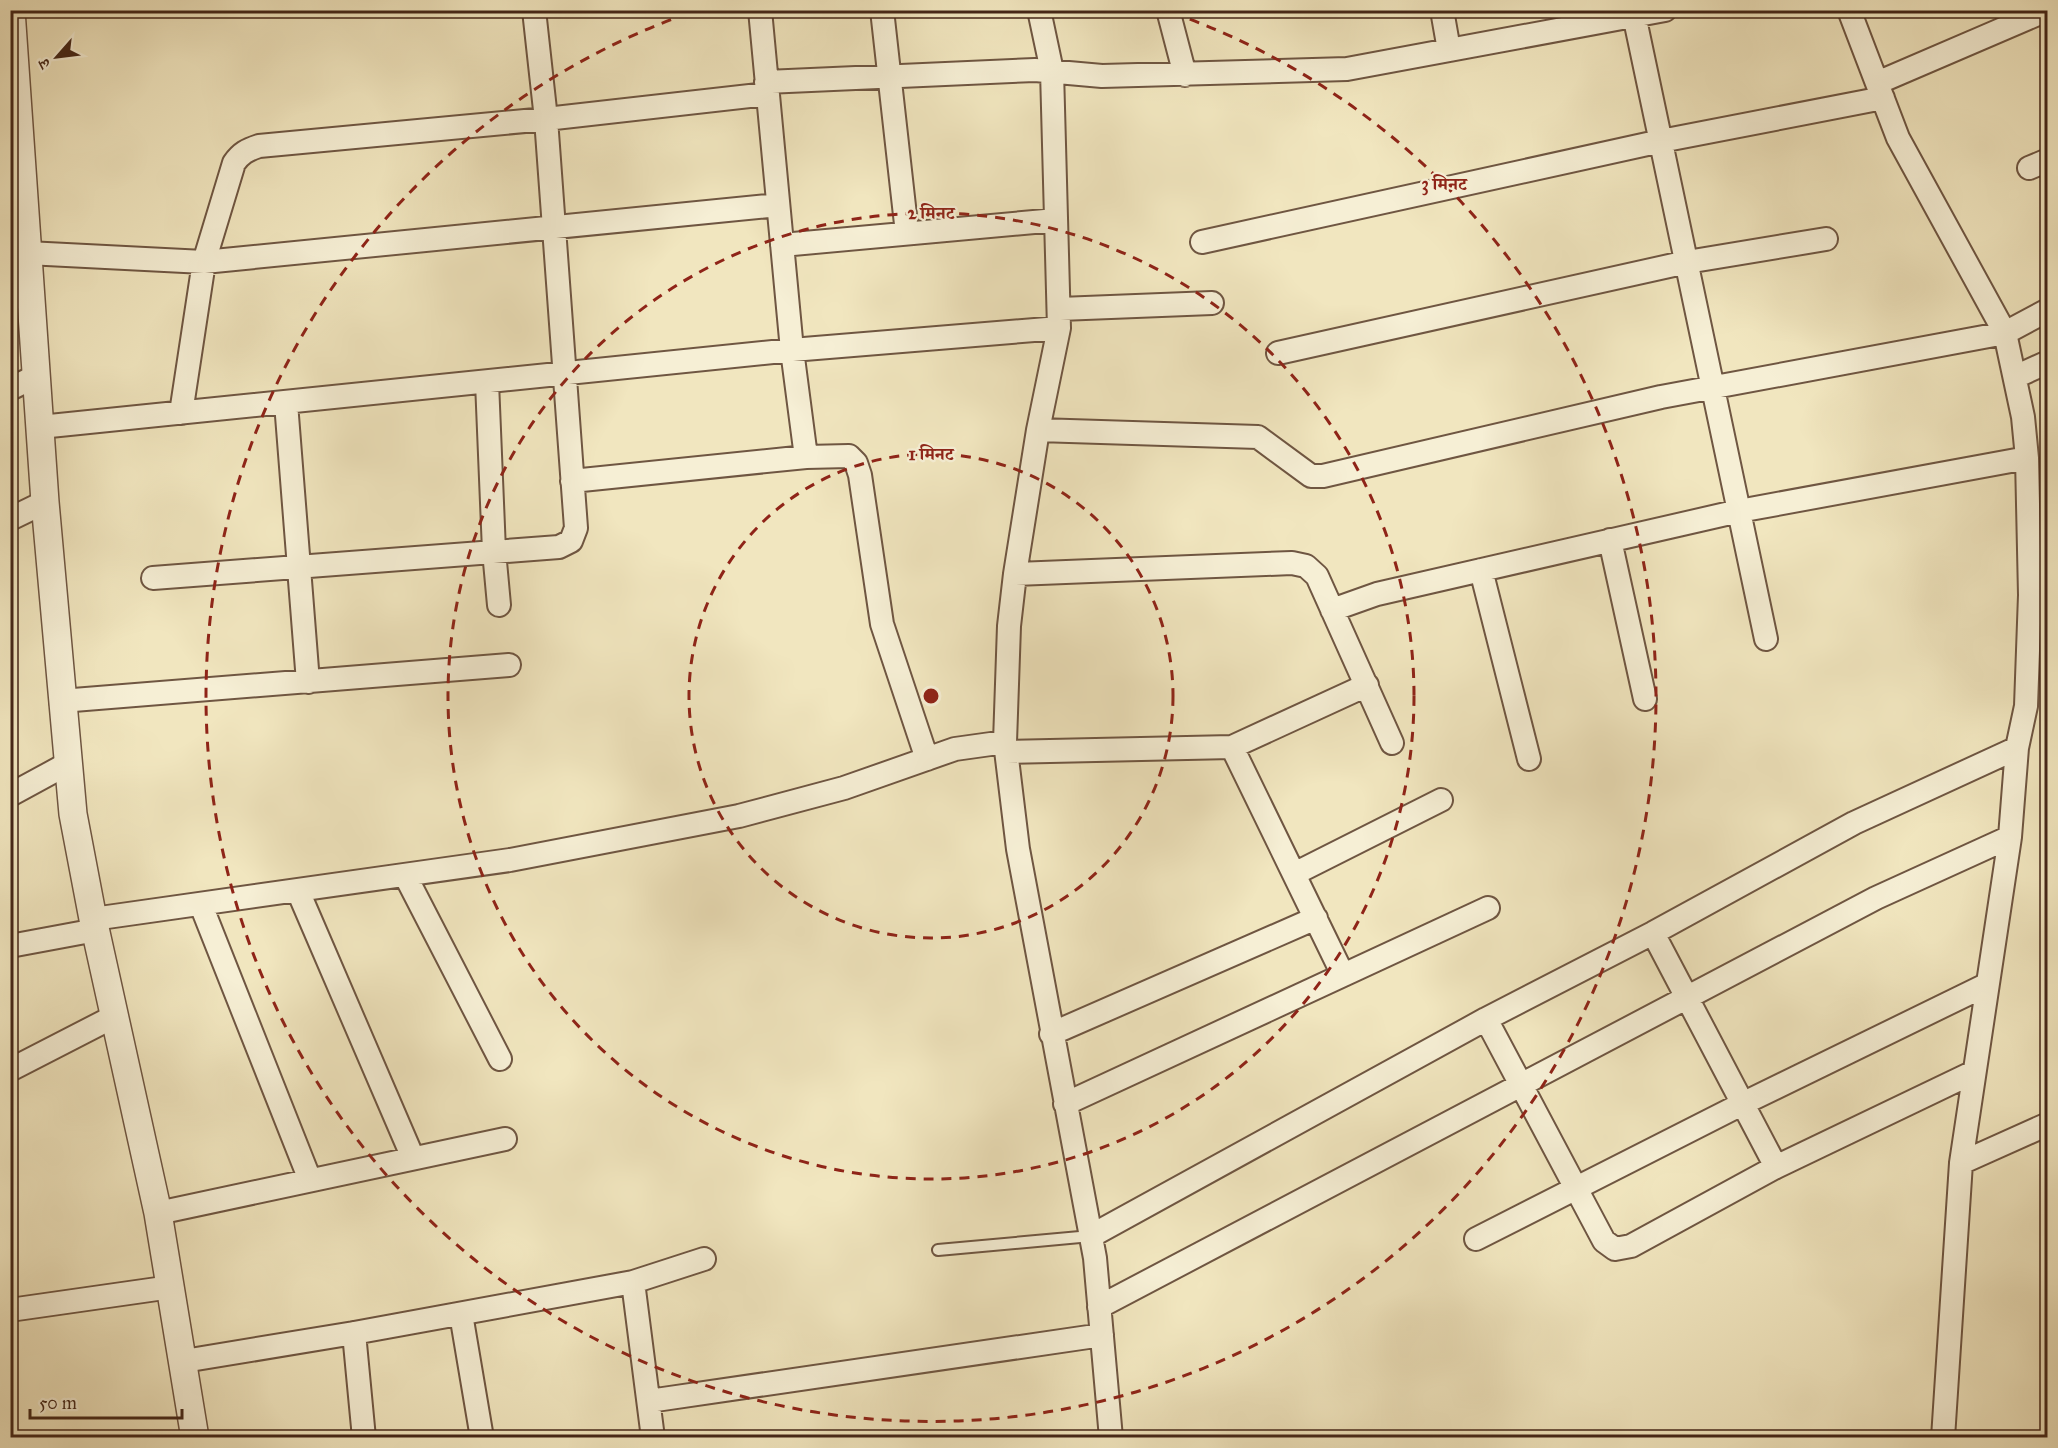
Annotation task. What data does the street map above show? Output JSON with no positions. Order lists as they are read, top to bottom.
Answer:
{
  "scale_bar": "50 m",
  "north": "bottom left",
  "rings": ["3 मिनट", "2 मिनट", "1 मिनट"]
}
